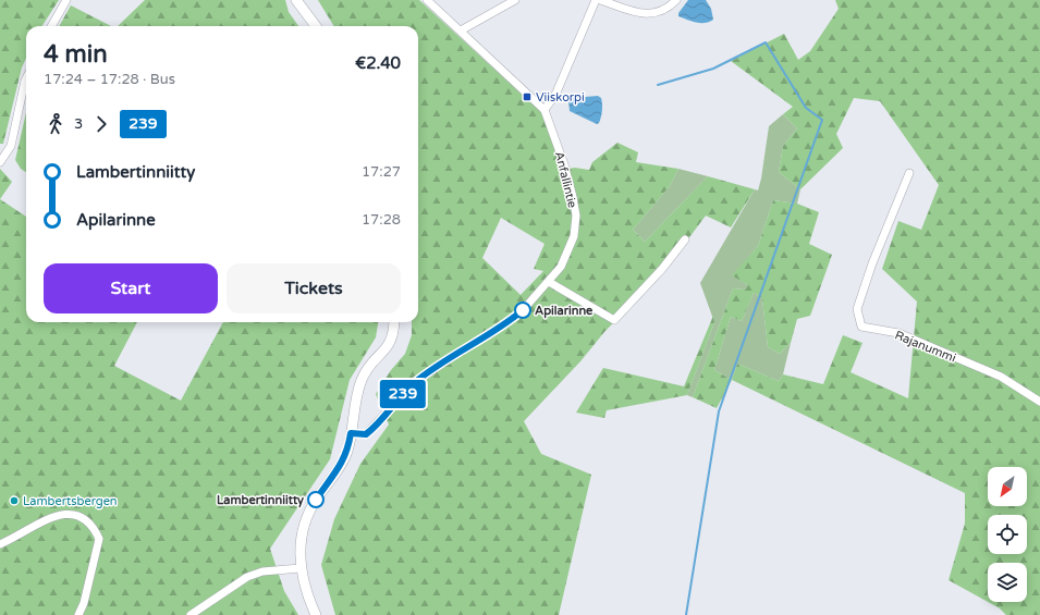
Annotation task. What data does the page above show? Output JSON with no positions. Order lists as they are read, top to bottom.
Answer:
{
  "streets": {
    "street": ["Anfallintie", "Rajanummi"]
  },
  "places": {
    "transit": ["Viiskorpi"],
    "other": ["Apilarinne", "Lambertinniitty", "Lambertsbergen"]
  },
  "lines": ["bus line 239"],
  "north": "bottom left",
  "page": {
    "on_map": "239",
    "heading": ["4 min", "17:24 – 17:28 · Bus", "€2.40"],
    "legs": ["3", "239"],
    "list": [
      {
        "name": "Lambertinniitty",
        "value": "17:27"
      },
      {
        "name": "Apilarinne",
        "value": "17:28"
      }
    ],
    "buttons": ["Start", "Tickets"]
  }
}
